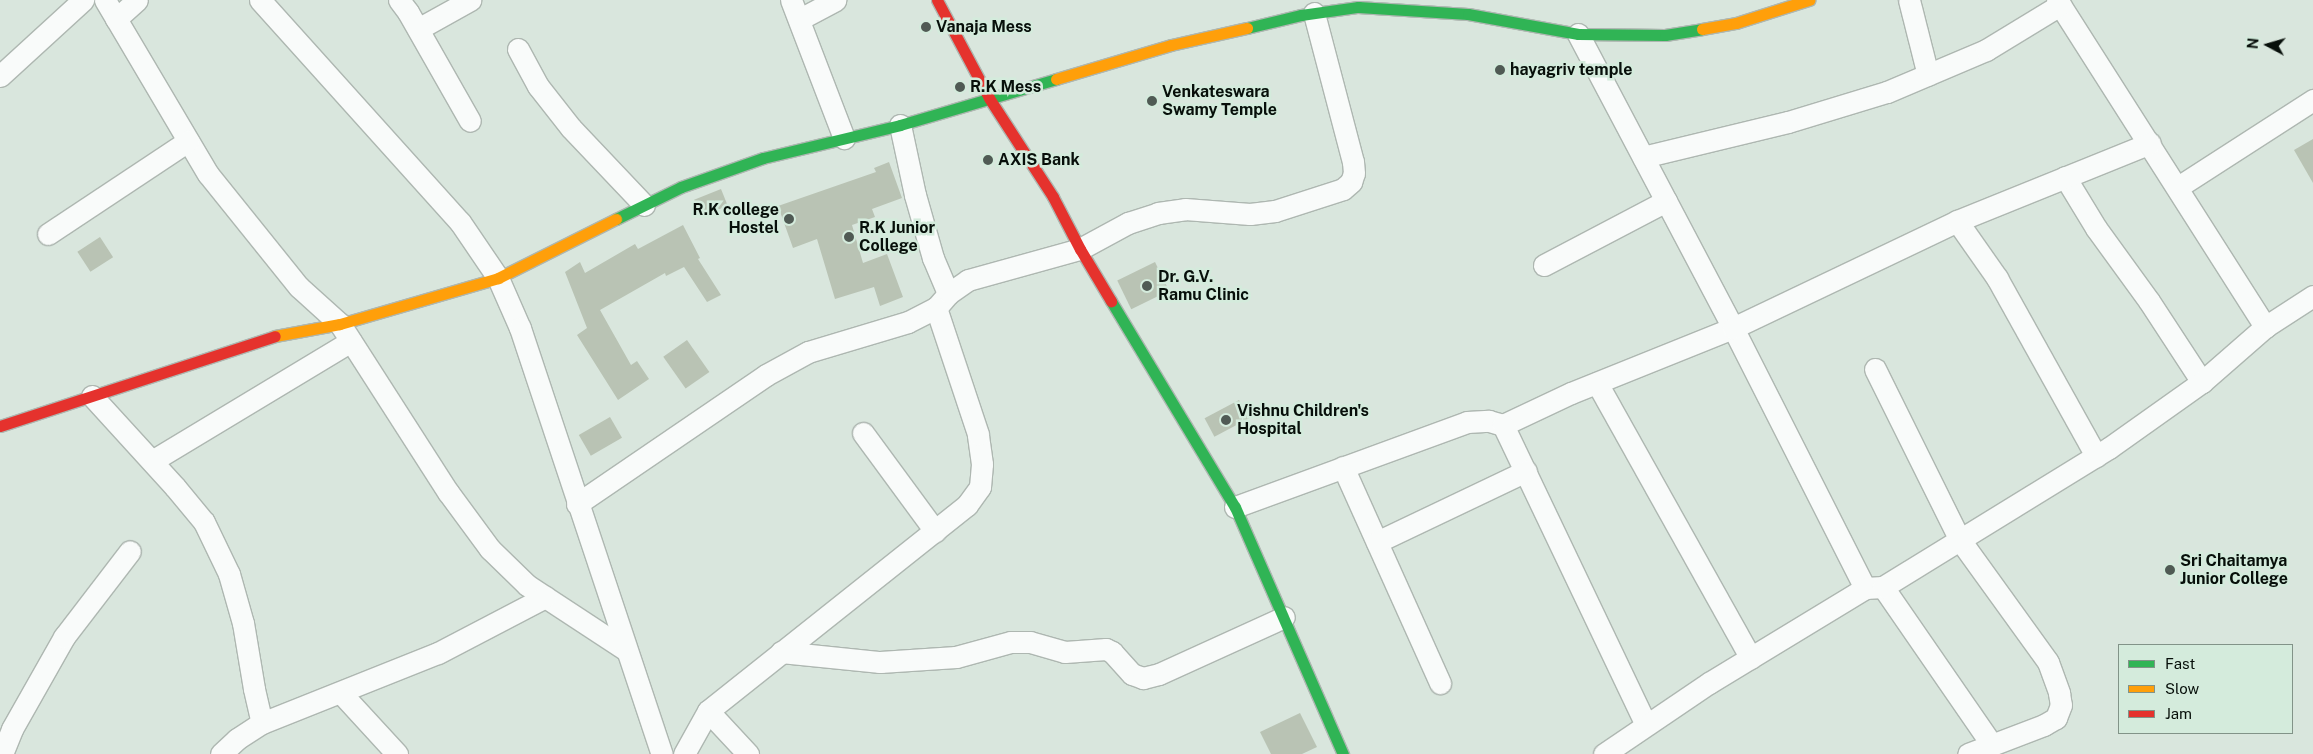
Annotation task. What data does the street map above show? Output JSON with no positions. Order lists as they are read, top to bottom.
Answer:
{
  "places": [
    "Vanaja Mess",
    "hayagriv temple",
    "R.K Mess",
    "Venkateswara Swamy Temple",
    "AXIS Bank",
    "R.K college Hostel",
    "R.K Junior College",
    "Dr. G.V. Ramu Clinic",
    "Vishnu Children's Hospital",
    "Sri Chaitamya Junior College"
  ],
  "legend": ["Fast", "Slow", "Jam"],
  "north": "left"
}
